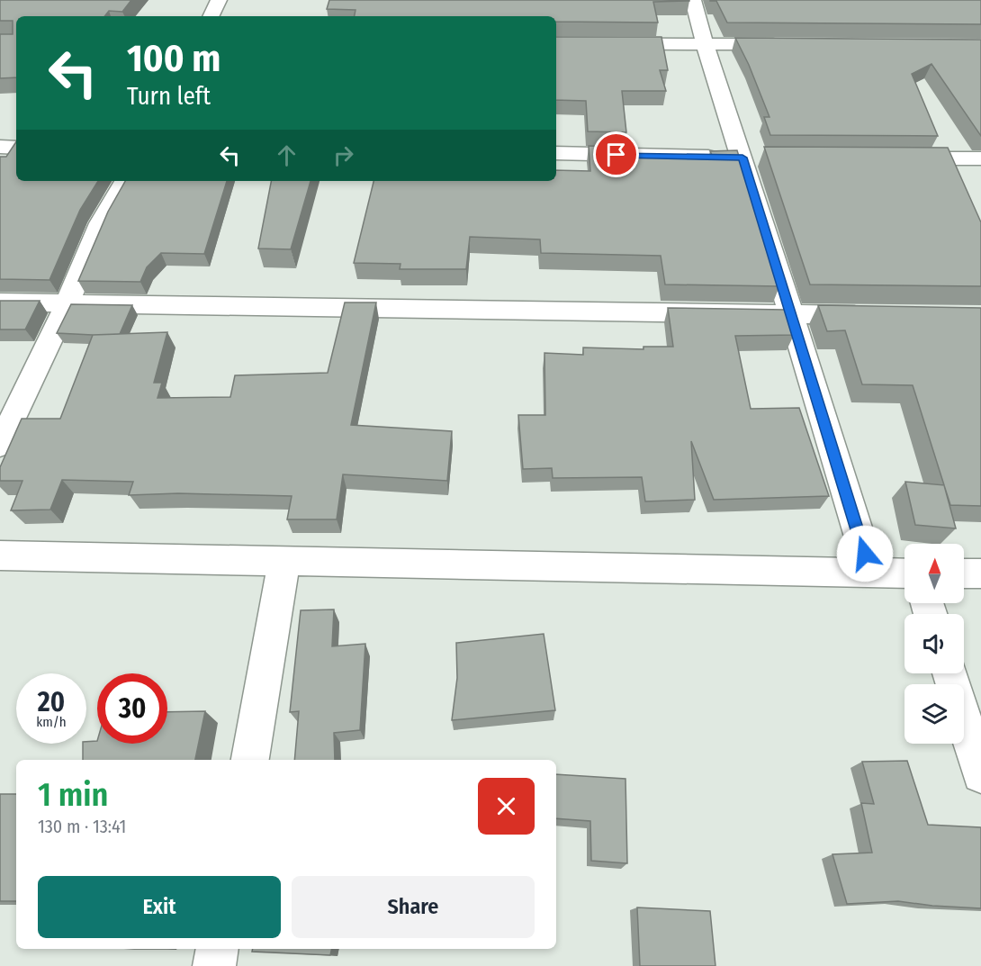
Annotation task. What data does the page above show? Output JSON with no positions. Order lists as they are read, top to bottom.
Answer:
{
  "north": "top",
  "page": {
    "turn": ["100 m", "Turn left"],
    "speed": "20 km/h",
    "limit": "30",
    "heading": ["1 min", "130 m · 13:41"],
    "buttons": ["Exit", "Share"]
  }
}
